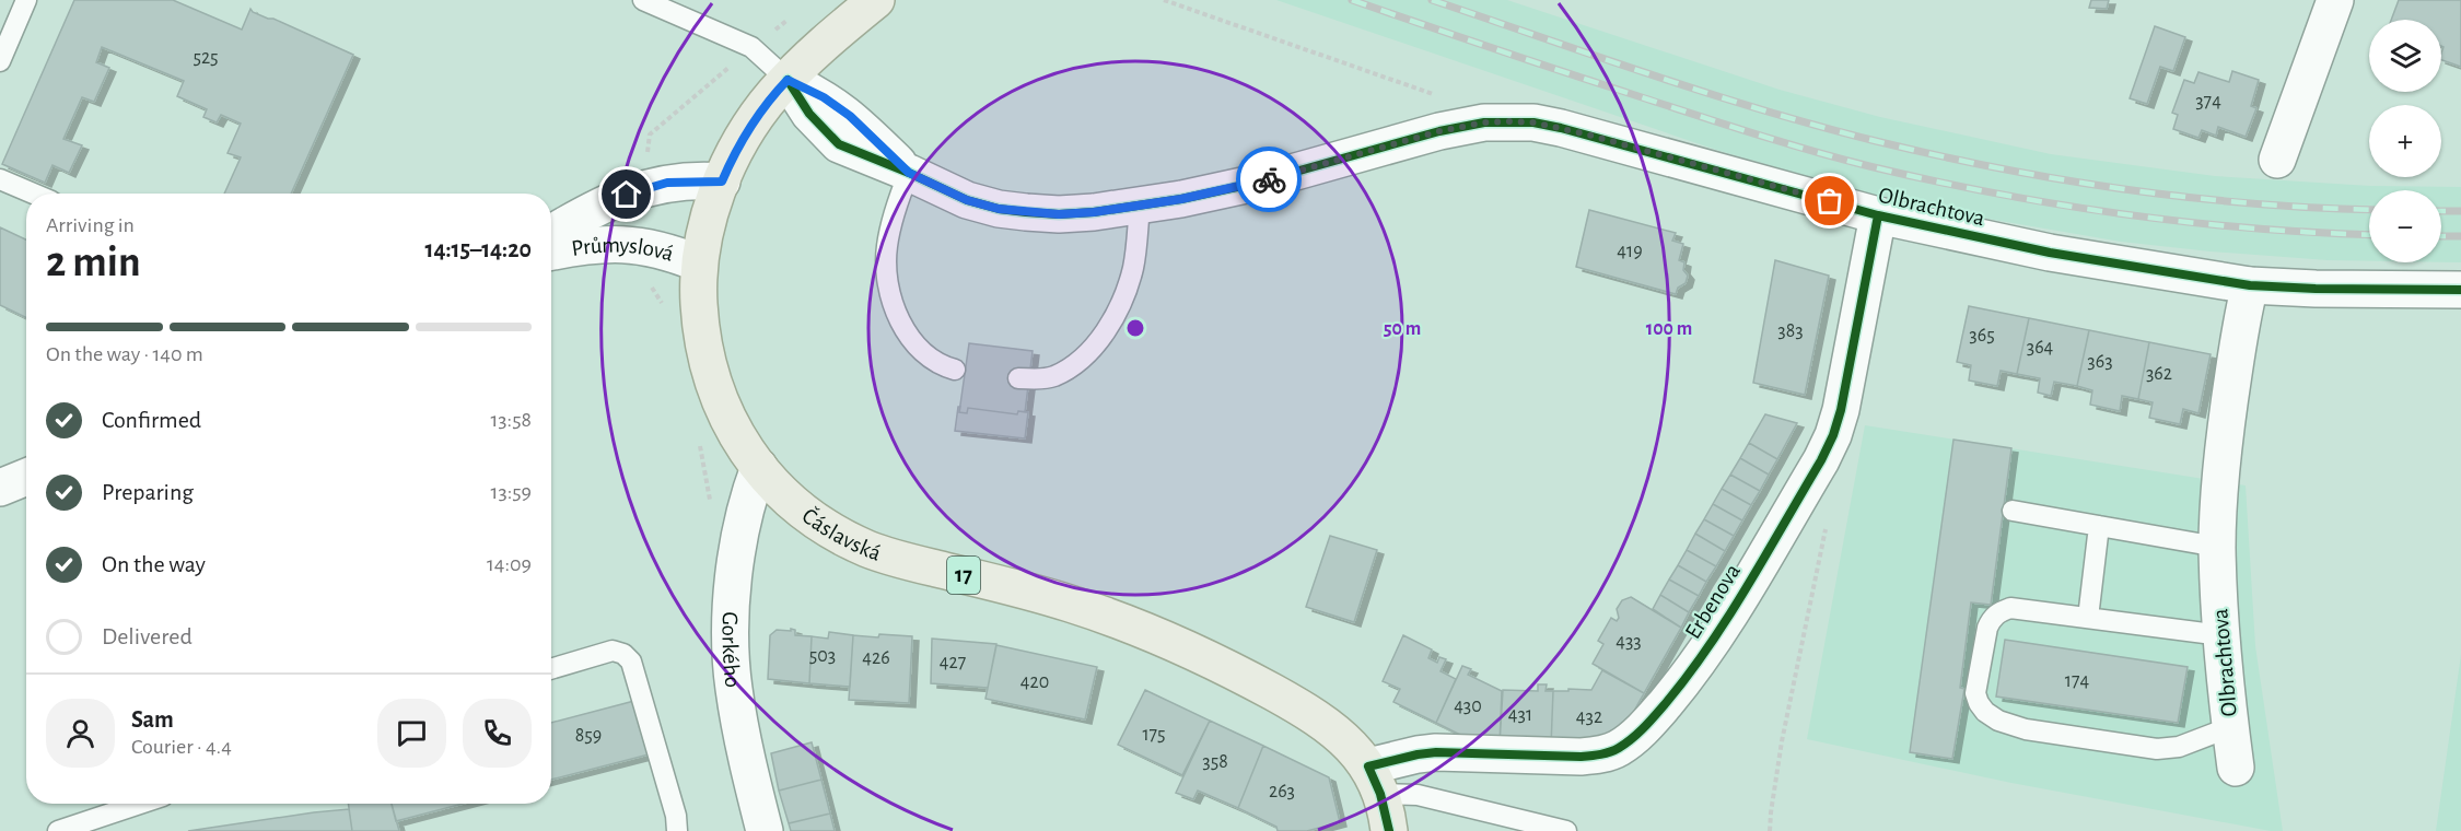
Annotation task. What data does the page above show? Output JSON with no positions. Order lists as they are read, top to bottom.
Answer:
{
  "streets": {
    "main road": ["Čáslavská", "17"],
    "street": [
      "Olbrachtova",
      "Průmyslová",
      "Erbenova",
      "Gorkého"
    ]
  },
  "crossings": [
    ["Olbrachtova", "Čáslavská"],
    ["Olbrachtova", "Erbenova"],
    ["Průmyslová", "Čáslavská"],
    ["Čáslavská", "Erbenova"],
    ["Čáslavská", "Gorkého"]
  ],
  "house_numbers": [
    "525",
    "374",
    "419",
    "383",
    "365",
    "364",
    "363",
    "362",
    "433",
    "503",
    "426",
    "427",
    "174",
    "420",
    "430",
    "431",
    "432",
    "175",
    "859",
    "358",
    "263"
  ],
  "page": {
    "map_buttons": ["+", "−"],
    "heading": ["2 min", "Arriving in", "14:15–14:20"],
    "panel": ["Sam", "Courier · 4.4"],
    "bar": "On the way · 140 m",
    "list": [
      ["Confirmed", "13:58"],
      ["Preparing", "13:59"],
      ["On the way", "14:09"],
      "Delivered"
    ]
  },
  "rings": ["50 m", "100 m"]
}
